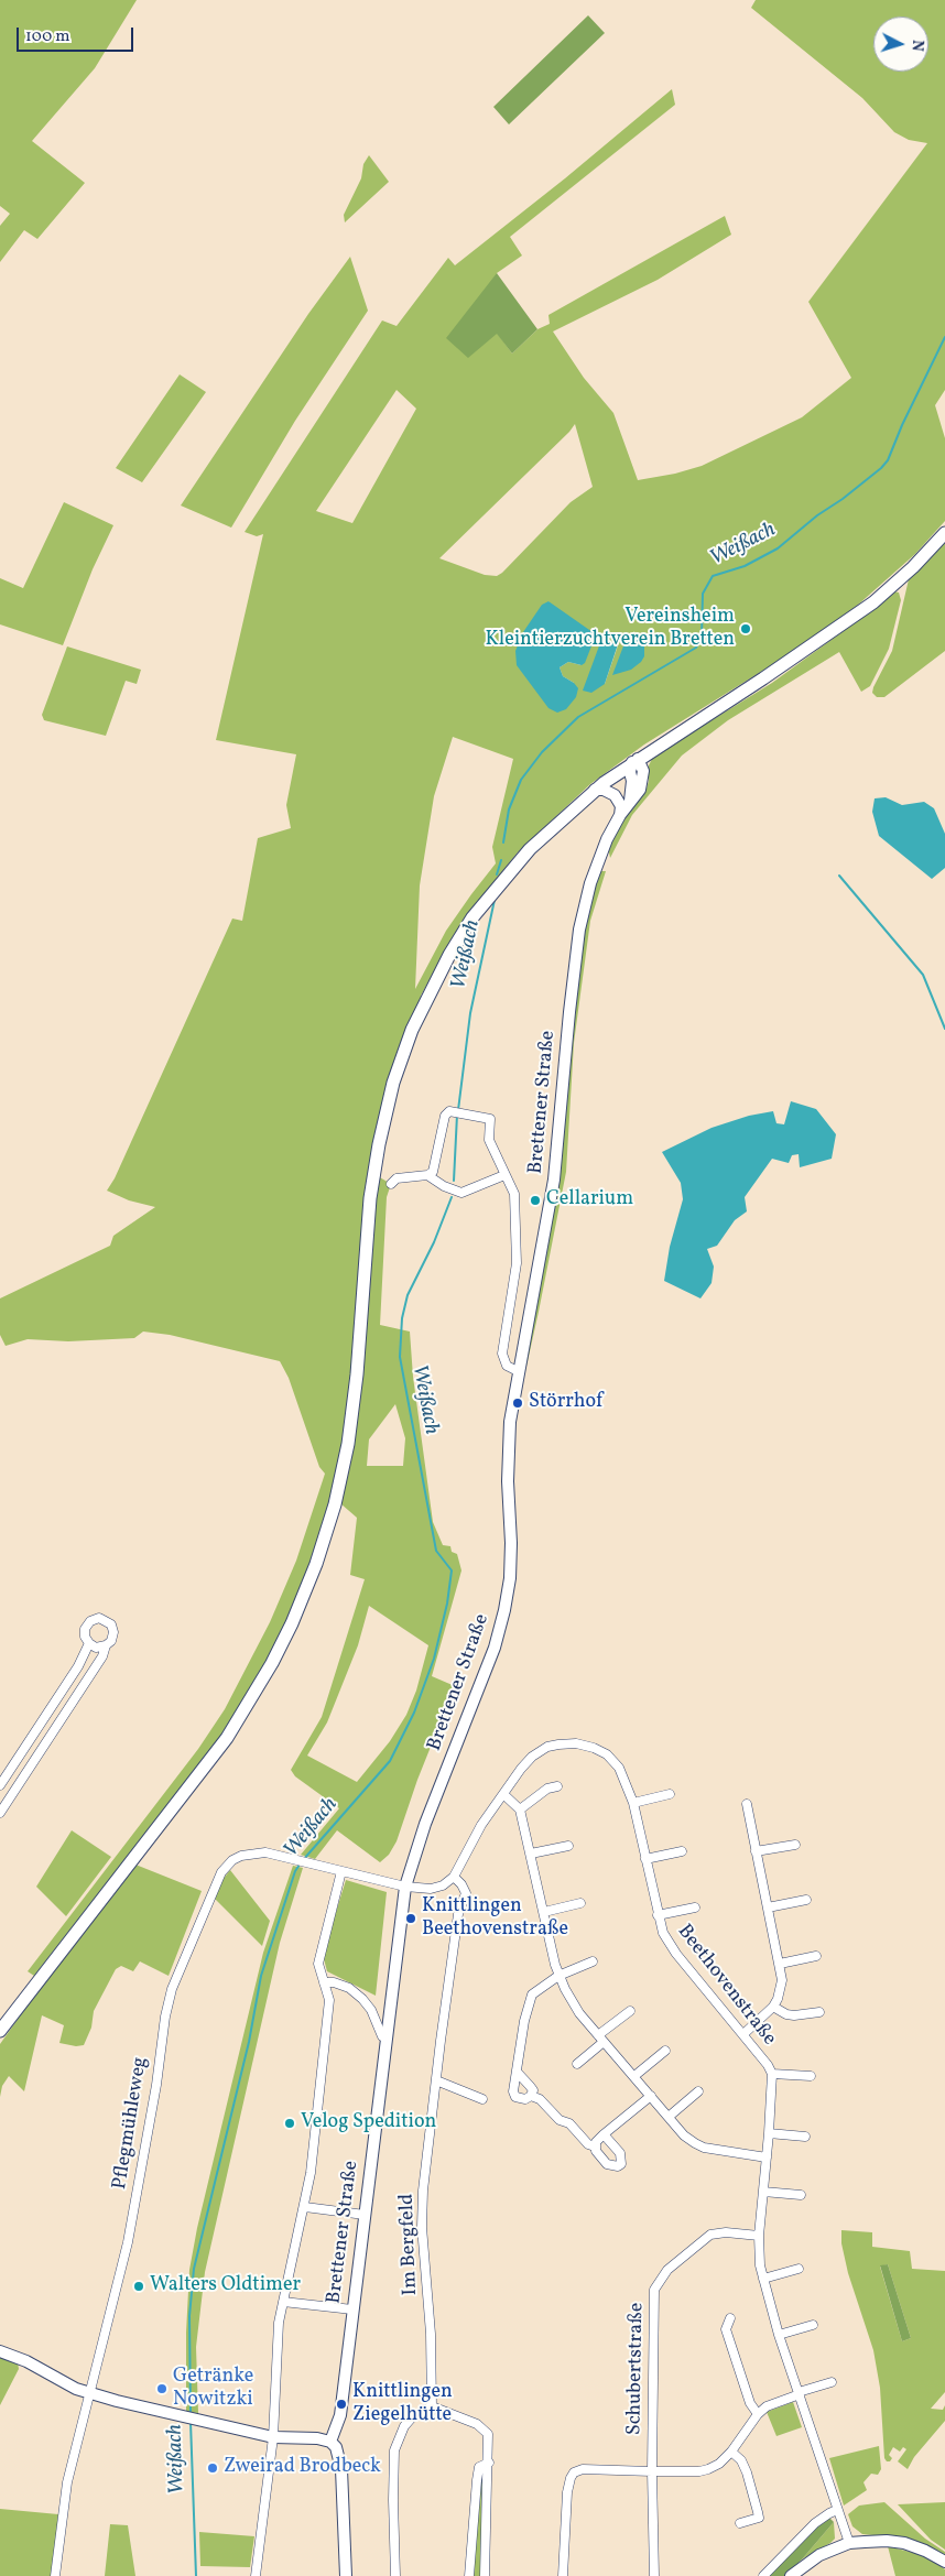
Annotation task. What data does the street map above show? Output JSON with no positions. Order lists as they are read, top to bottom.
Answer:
{
  "streets": {
    "street": [
      "Brettener Straße",
      "Beethovenstraße",
      "Pflegmühleweg",
      "Im Bergfeld",
      "Schubertstraße"
    ]
  },
  "crossings": [
    ["Brettener Straße", "Pflegmühleweg"],
    ["Beethovenstraße", "Im Bergfeld"],
    ["Beethovenstraße", "Schubertstraße"]
  ],
  "water": ["Weißach"],
  "places": [
    "Vereinsheim Kleintierzuchtverein Bretten",
    "Cellarium",
    "Störrhof",
    "Knittlingen Beethovenstraße",
    "Velog Spedition",
    "Walters Oldtimer",
    "Getränke Nowitzki",
    "Knittlingen Ziegelhütte",
    "Zweirad Brodbeck"
  ],
  "scale_bar": "100 m",
  "north": "right"
}
